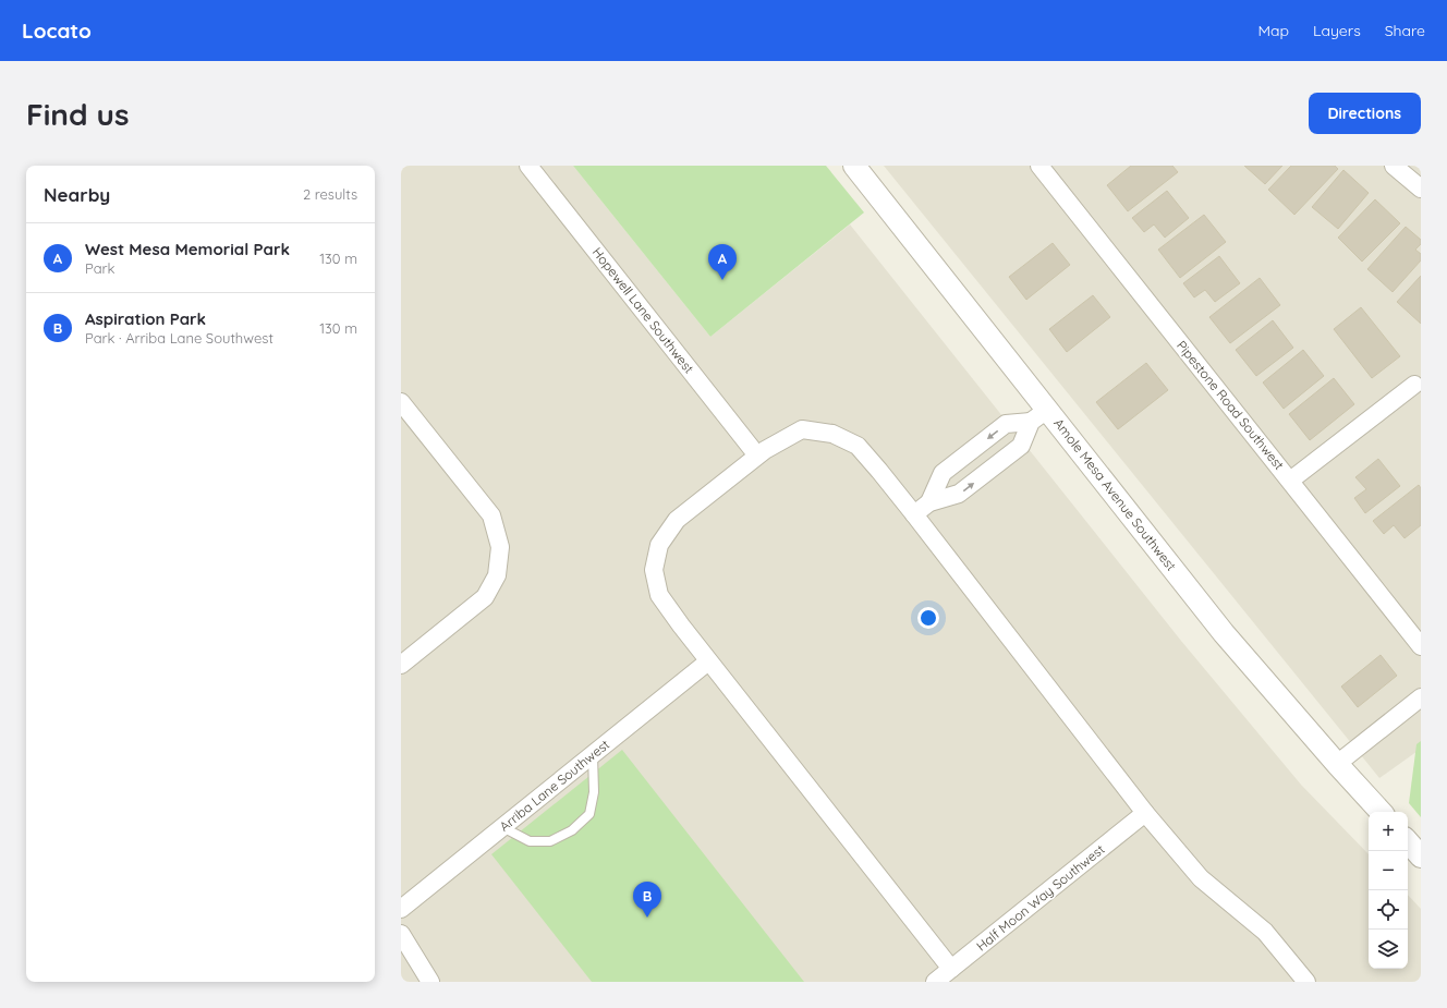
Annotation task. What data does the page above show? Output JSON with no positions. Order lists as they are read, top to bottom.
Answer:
{
  "streets": {
    "street": [
      "Hopewell Lane Southwest",
      "Pipestone Road Southwest",
      "Amole Mesa Avenue Southwest",
      "Arriba Lane Southwest",
      "Half Moon Way Southwest"
    ]
  },
  "page": {
    "header": "Locato",
    "nav": ["Map", "Layers", "Share"],
    "buttons": "Directions",
    "title": "Find us",
    "heading": ["Nearby", "2 results"],
    "list": [
      {
        "mark": "A",
        "name": "West Mesa Memorial Park",
        "note": "Park",
        "value": "130 m"
      },
      {
        "mark": "B",
        "name": "Aspiration Park",
        "note": "Park · Arriba Lane Southwest",
        "value": "130 m"
      }
    ],
    "pins": ["A", "B"],
    "map_buttons": ["+", "−"]
  }
}
